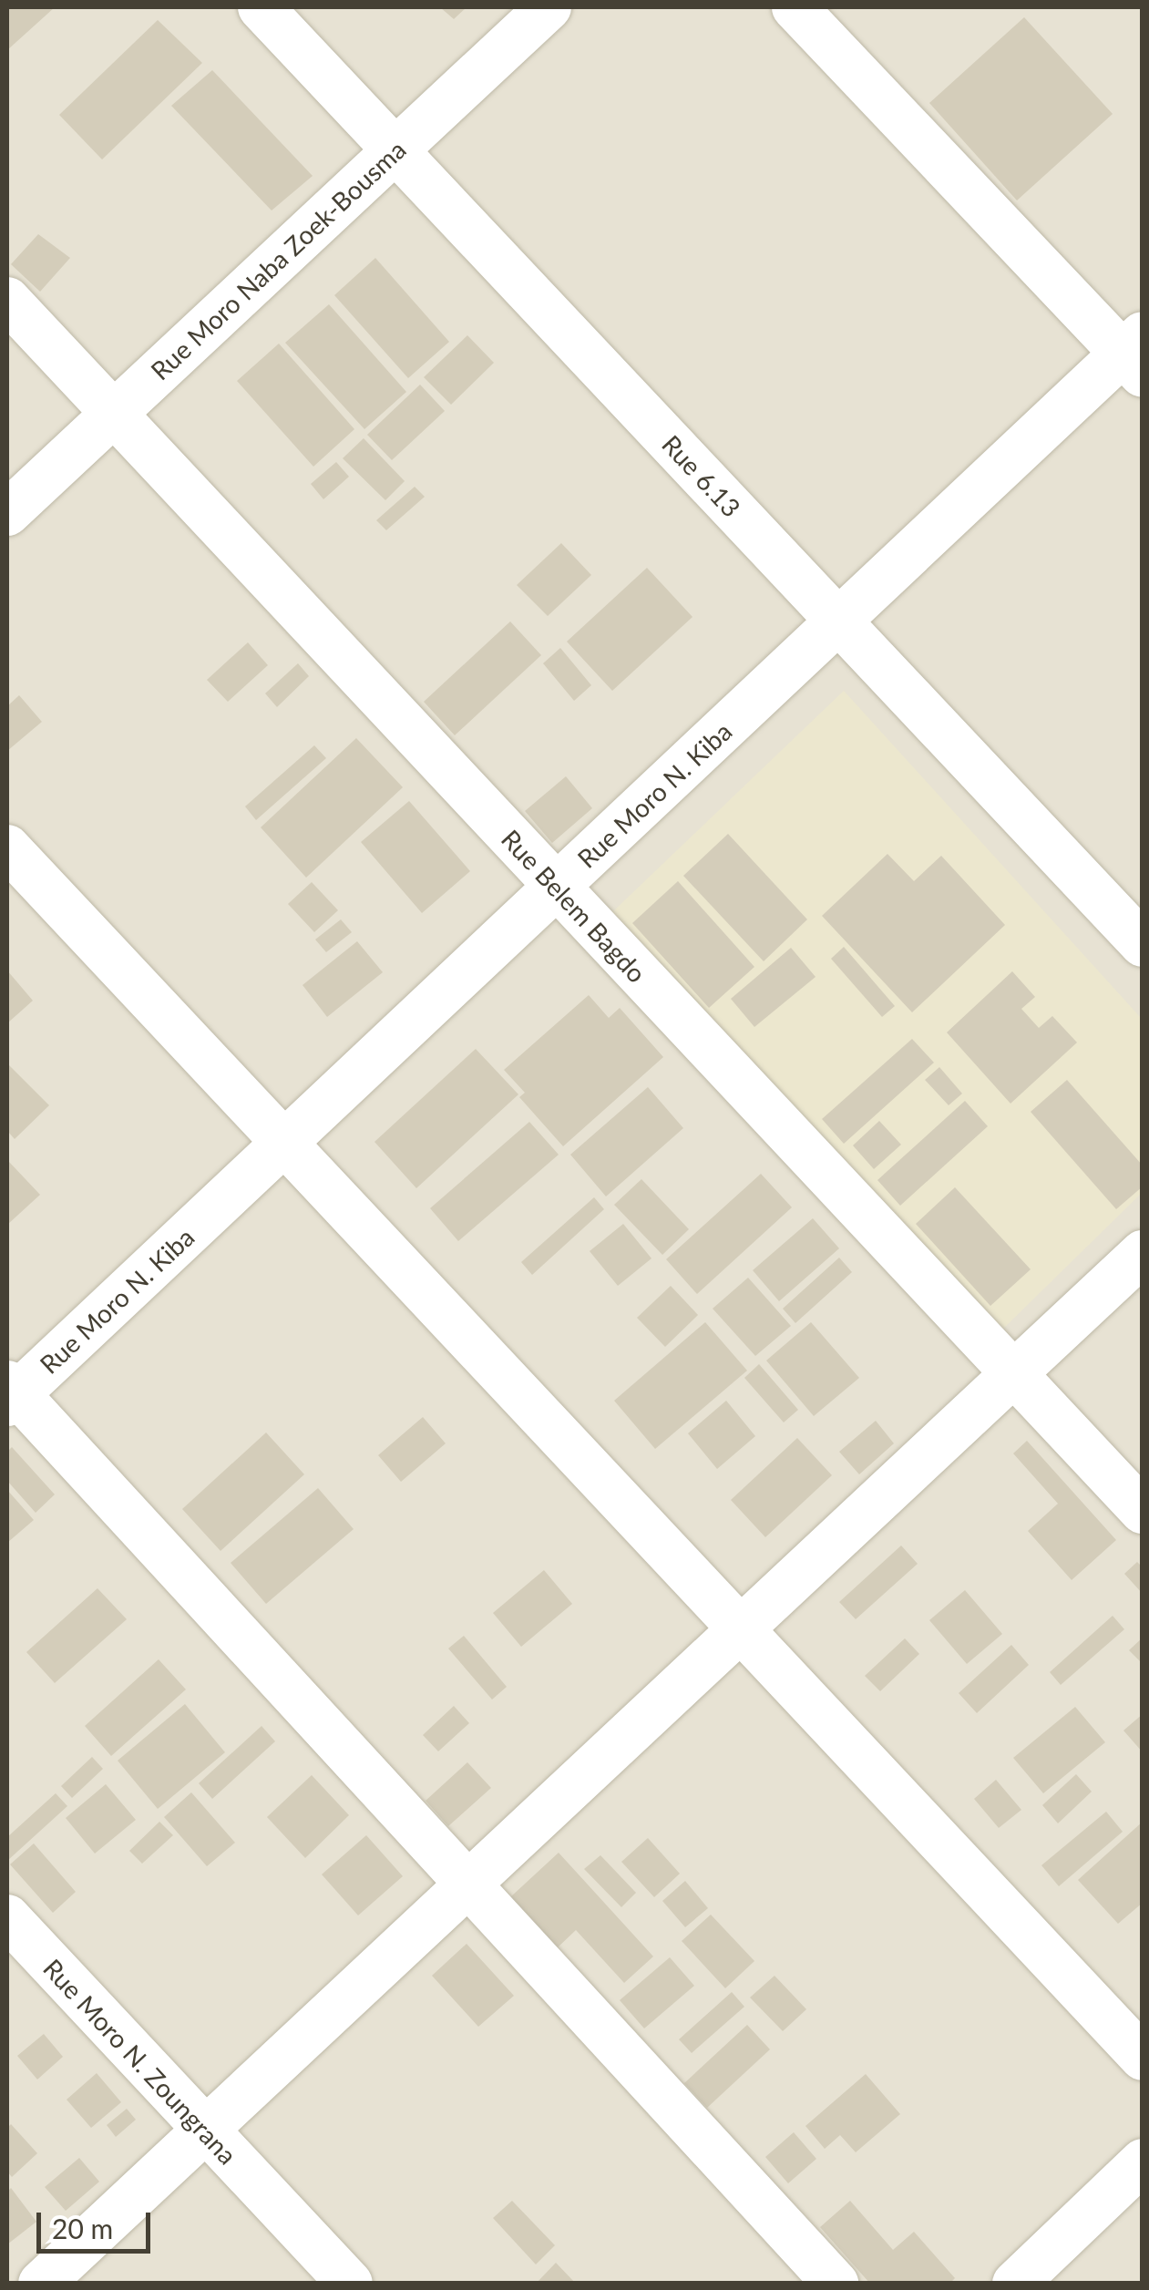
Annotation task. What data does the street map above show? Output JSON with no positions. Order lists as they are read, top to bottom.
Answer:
{
  "streets": {
    "street": [
      "Rue Moro Naba Zoek-Bousma",
      "Rue 6.13",
      "Rue Moro N. Kiba",
      "Rue Belem Bagdo",
      "Rue Moro N. Zoungrana"
    ]
  },
  "crossings": [
    ["Rue Moro Naba Zoek-Bousma", "Rue 6.13"],
    ["Rue Moro Naba Zoek-Bousma", "Rue Belem Bagdo"],
    ["Rue 6.13", "Rue Moro N. Kiba"],
    ["Rue Moro N. Kiba", "Rue Belem Bagdo"]
  ],
  "scale_bar": "20 m"
}
